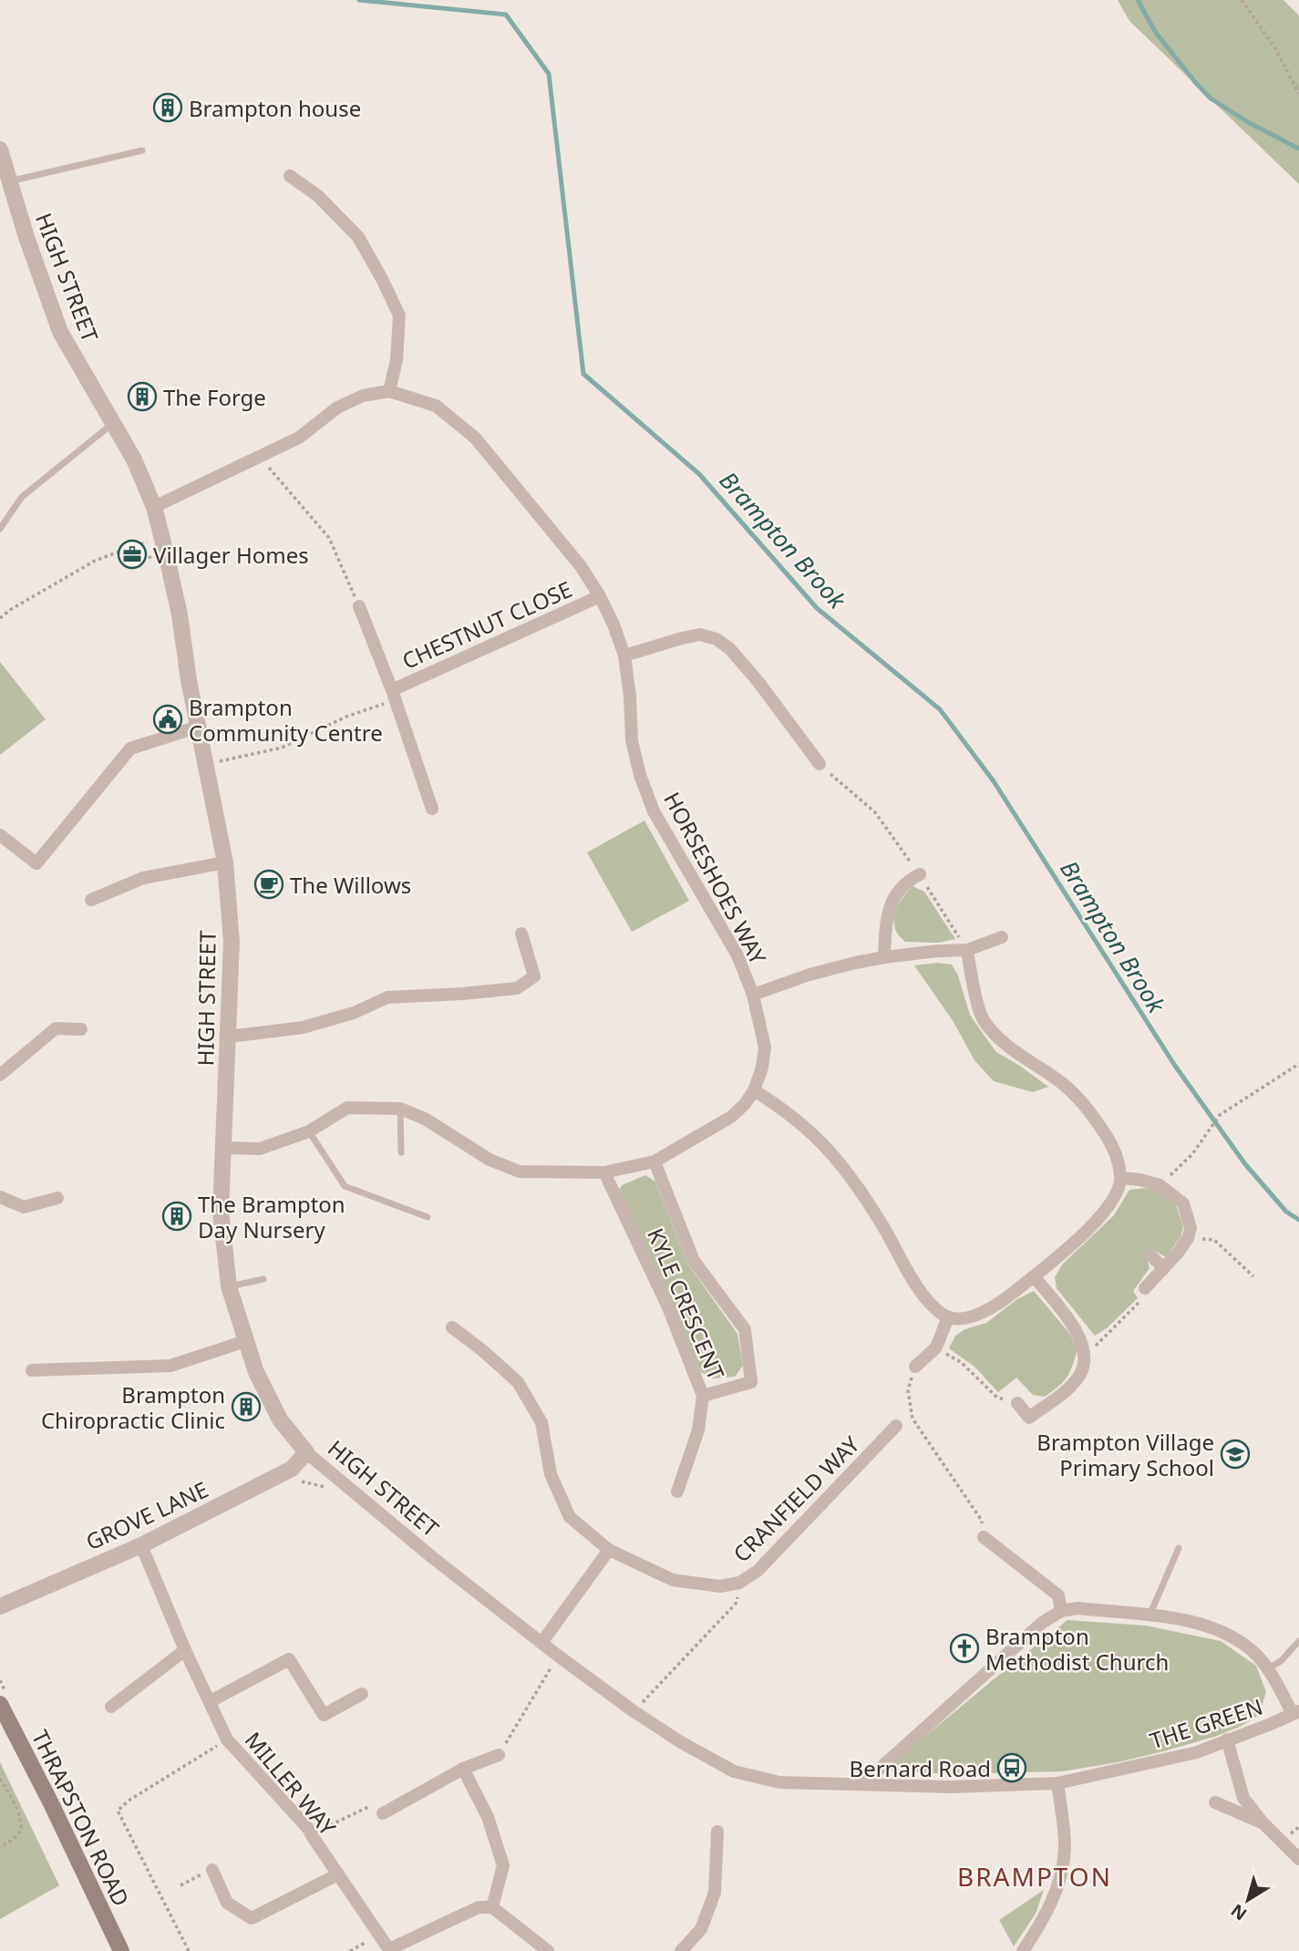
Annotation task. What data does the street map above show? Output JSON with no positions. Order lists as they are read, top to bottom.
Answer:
{
  "streets": {
    "main road": ["THRAPSTON ROAD"],
    "street": [
      "HIGH STREET",
      "CHESTNUT CLOSE",
      "HORSESHOES WAY",
      "KYLE CRESCENT",
      "CRANFIELD WAY",
      "GROVE LANE",
      "THE GREEN",
      "MILLER WAY"
    ]
  },
  "crossings": [
    ["HIGH STREET", "HORSESHOES WAY"],
    ["HIGH STREET", "GROVE LANE"],
    ["HIGH STREET", "THE GREEN"],
    ["CHESTNUT CLOSE", "HORSESHOES WAY"],
    ["HORSESHOES WAY", "KYLE CRESCENT"],
    ["GROVE LANE", "MILLER WAY"]
  ],
  "districts": ["BRAMPTON"],
  "water": ["Brampton Brook"],
  "places": {
    "building": [
      "Brampton house",
      "The Forge",
      "The Brampton Day Nursery",
      "Brampton Chiropractic Clinic"
    ],
    "office": ["Villager Homes"],
    "public building": ["Brampton Community Centre"],
    "cafe": ["The Willows"],
    "school or university": ["Brampton Village Primary School"],
    "church": ["Brampton Methodist Church"],
    "bus stop": ["Bernard Road"]
  },
  "north": "bottom left"
}
